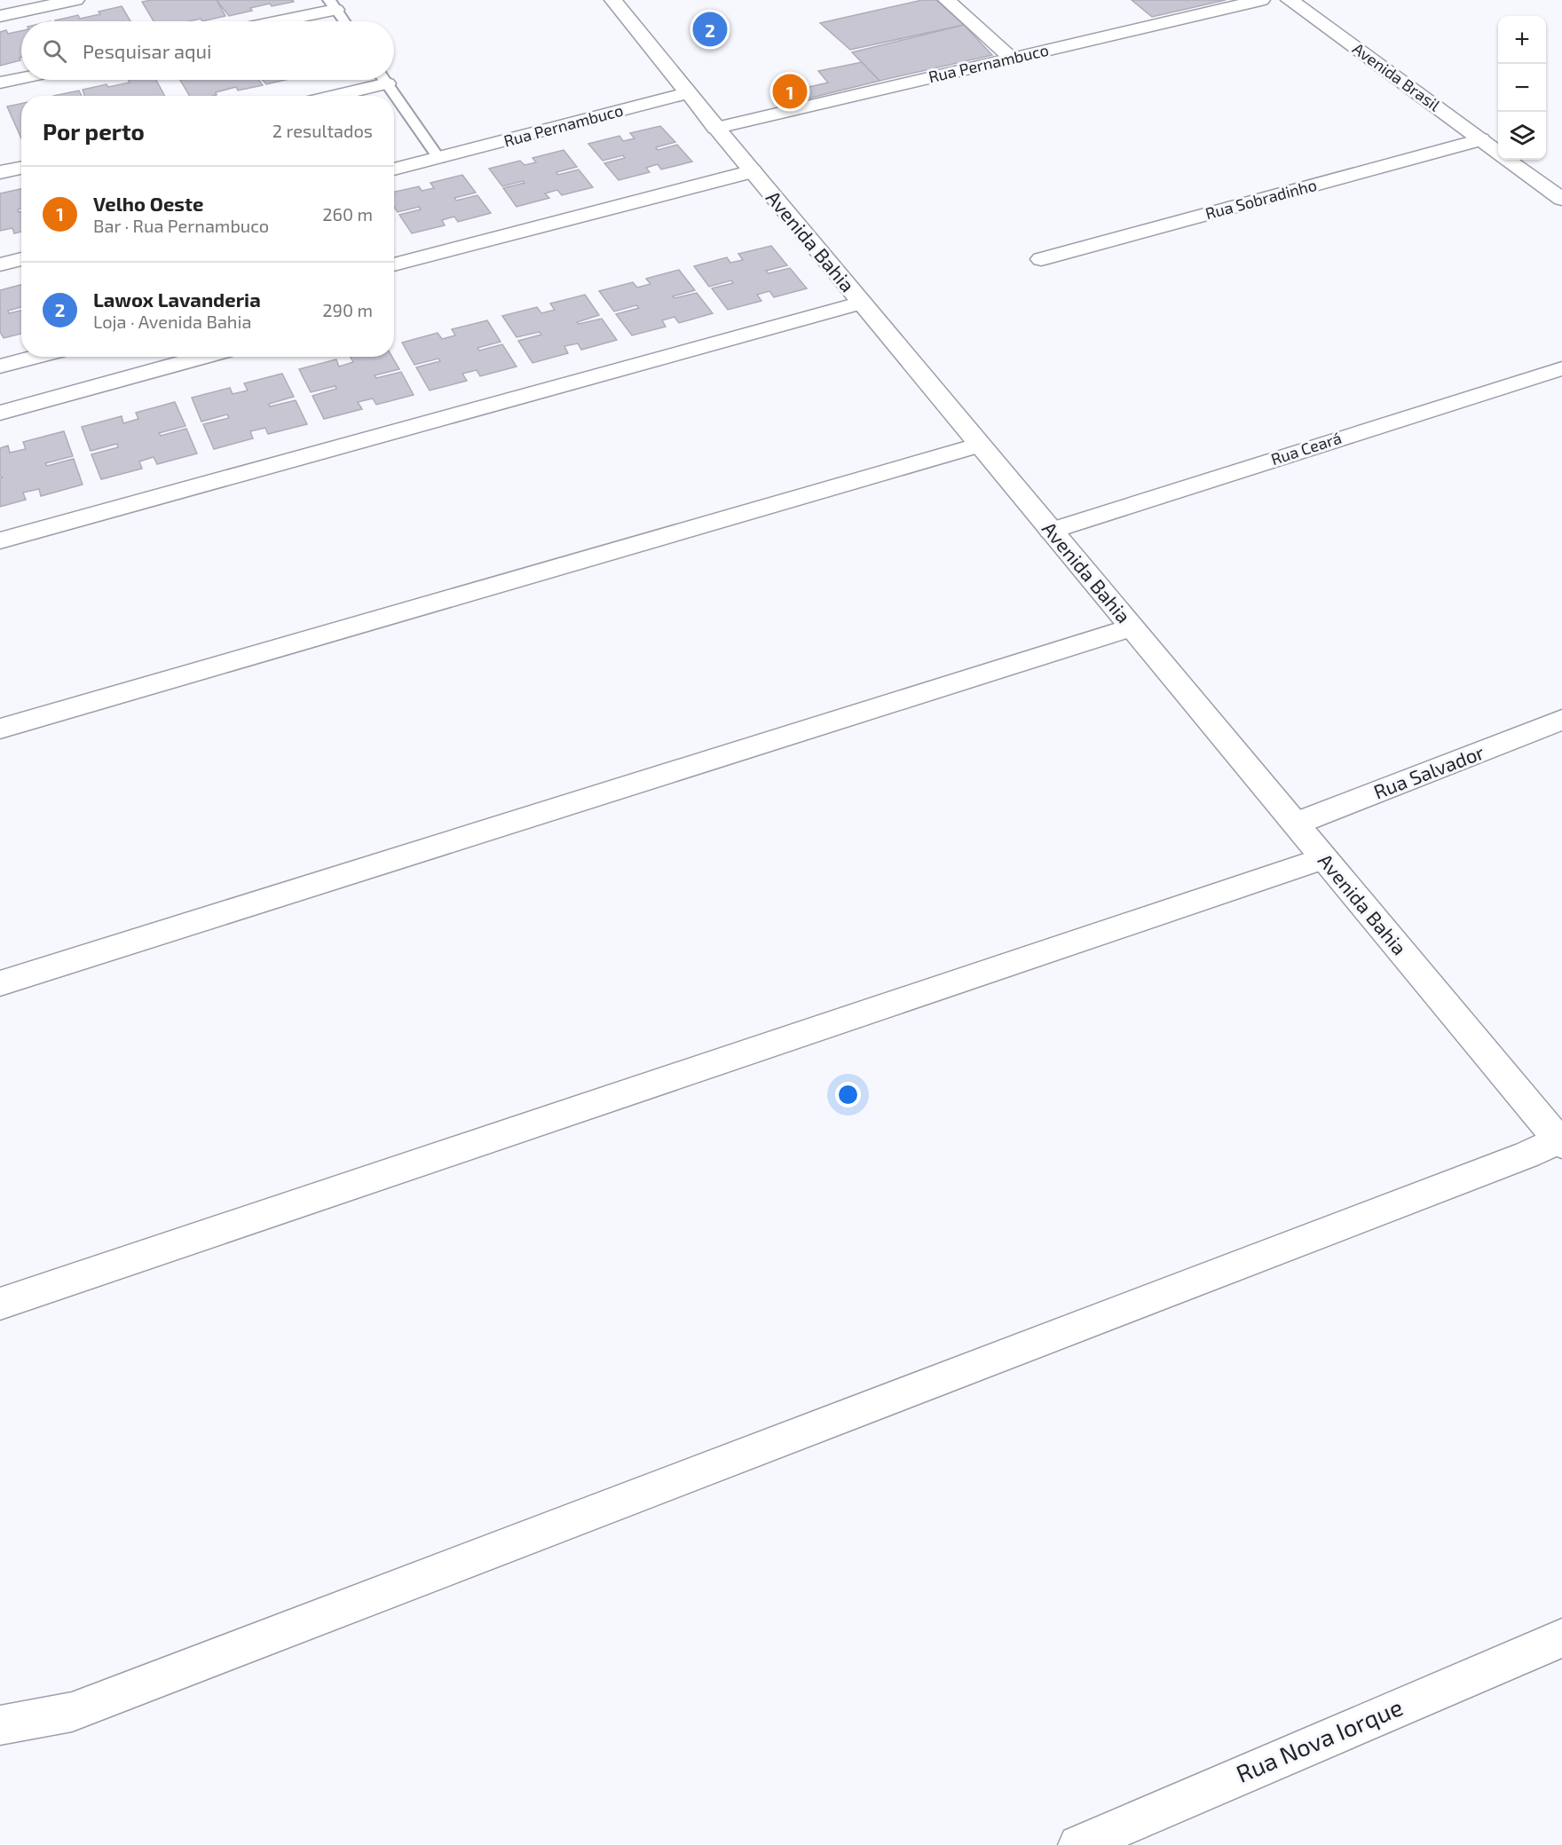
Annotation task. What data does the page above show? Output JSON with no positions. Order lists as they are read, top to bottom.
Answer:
{
  "streets": {
    "street": [
      "Rua Pernambuco",
      "Avenida Brasil",
      "Rua Sobradinho",
      "Avenida Bahia",
      "Rua Ceará",
      "Rua Salvador",
      "Rua Nova Iorque"
    ]
  },
  "crossings": [
    ["Rua Pernambuco", "Avenida Bahia"],
    ["Avenida Brasil", "Rua Sobradinho"],
    ["Avenida Bahia", "Rua Ceará"],
    ["Avenida Bahia", "Rua Salvador"]
  ],
  "page": {
    "pins": ["2", "1"],
    "map_buttons": ["+", "−"],
    "search": "Pesquisar aqui",
    "heading": ["Por perto", "2 resultados"],
    "list": [
      {
        "mark": "1",
        "name": "Velho Oeste",
        "note": "Bar · Rua Pernambuco",
        "value": "260 m"
      },
      {
        "mark": "2",
        "name": "Lawox Lavanderia",
        "note": "Loja · Avenida Bahia",
        "value": "290 m"
      }
    ]
  }
}
